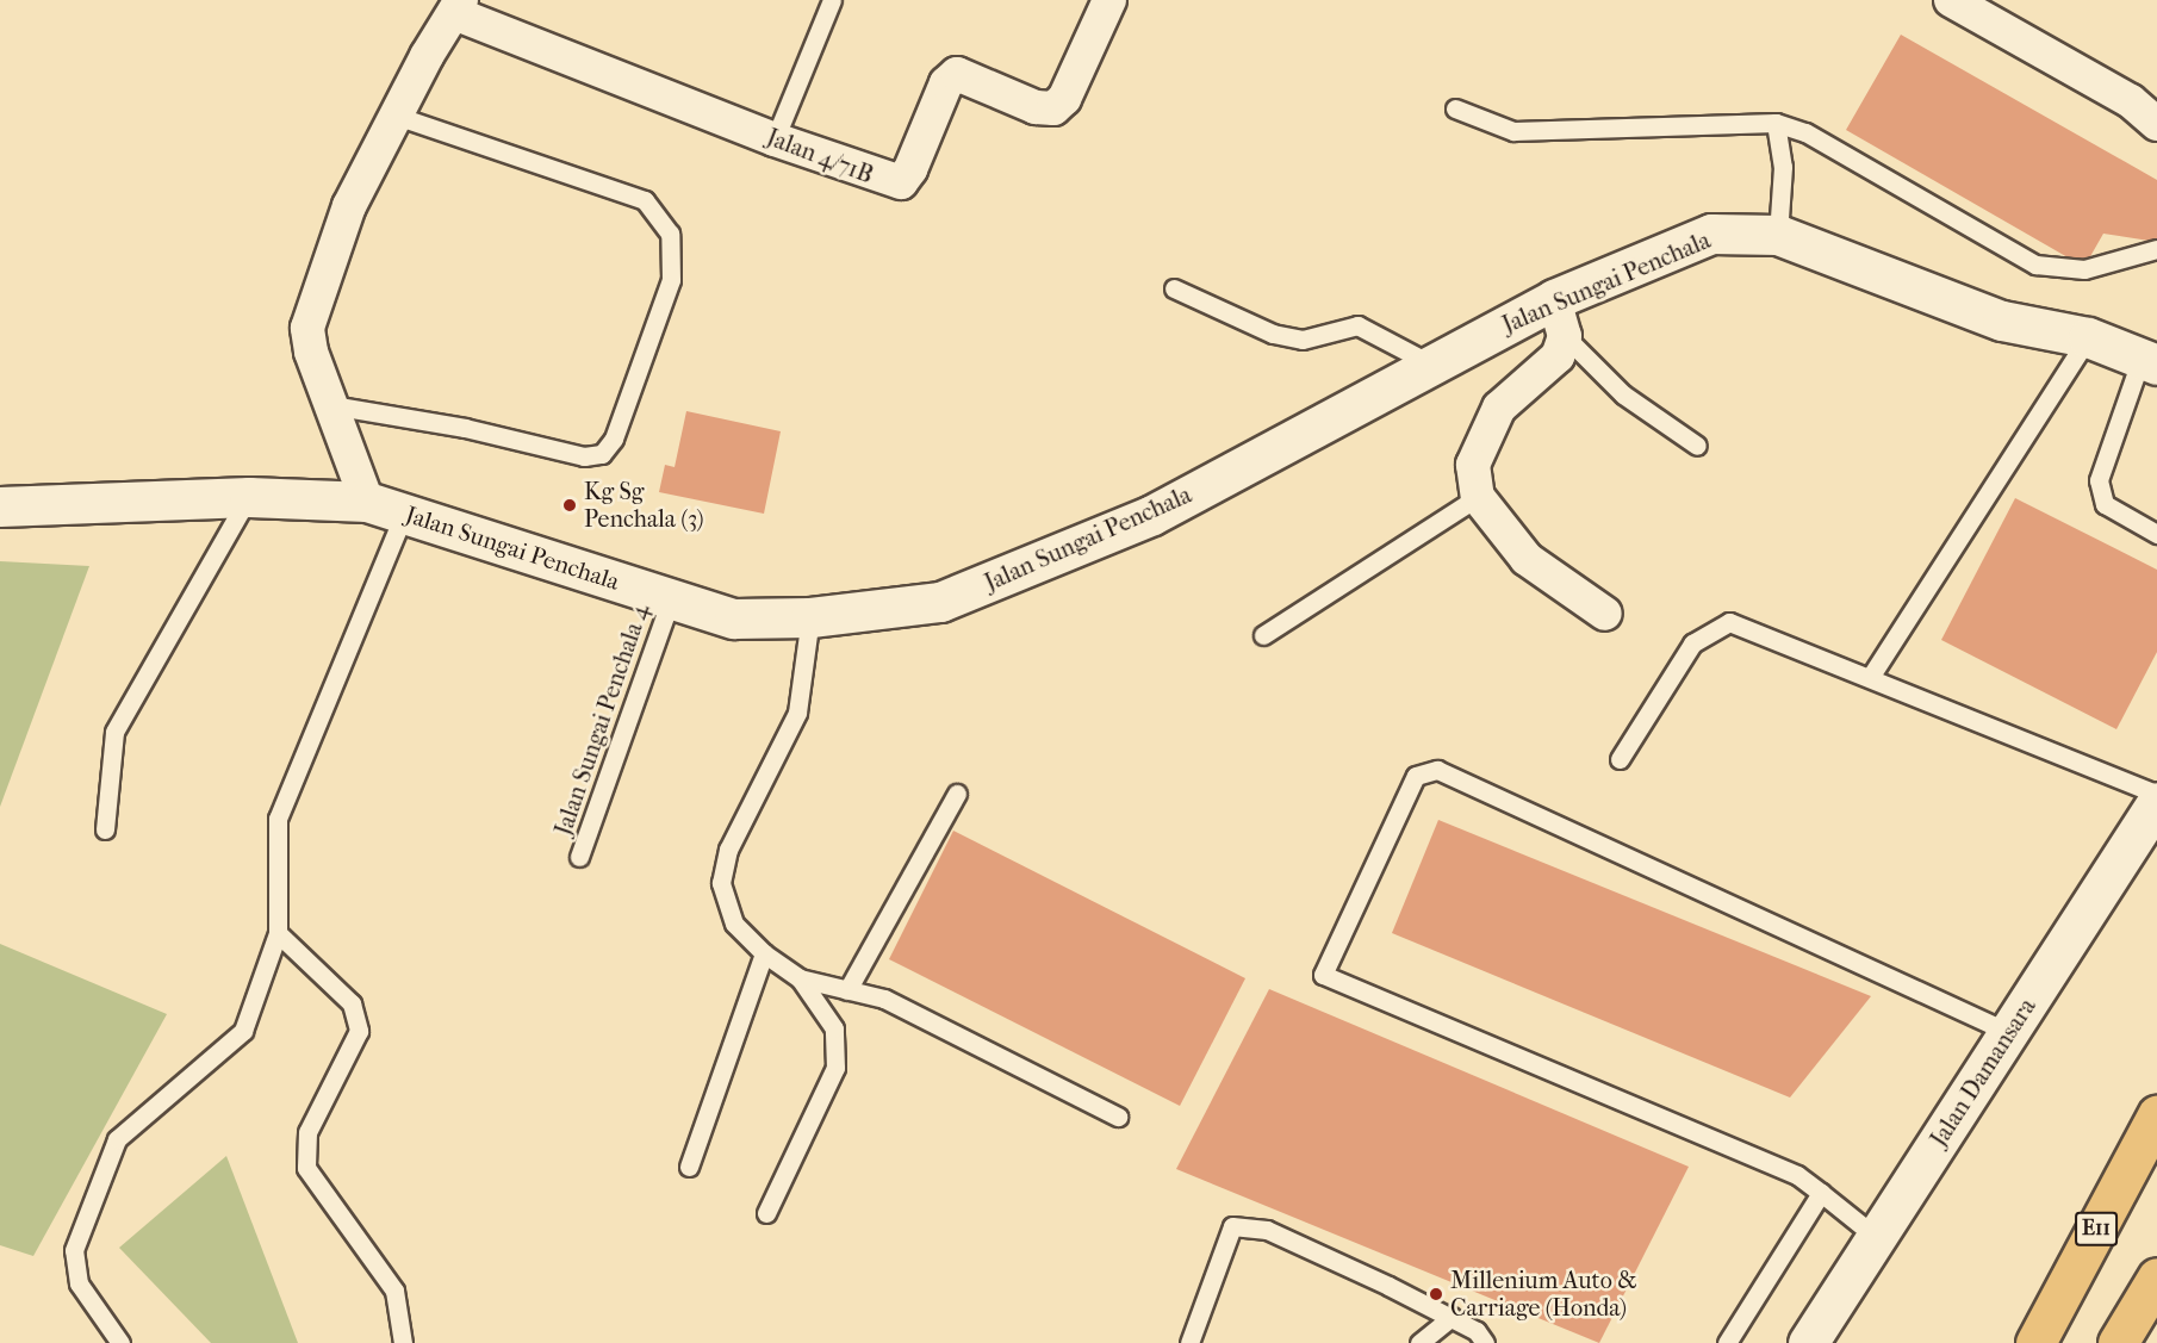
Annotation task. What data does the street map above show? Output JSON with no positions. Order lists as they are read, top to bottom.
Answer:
{
  "streets": {
    "highway": ["E11"],
    "street": ["Jalan 4/71B", "Jalan Sungai Penchala", "Jalan Damansara"],
    "lane": ["Jalan Sungai Penchala 4"]
  },
  "crossings": [
    ["Jalan Sungai Penchala", "Jalan Sungai Penchala 4"]
  ],
  "places": ["Kg Sg Penchala (3)", "Millenium Auto & Carriage (Honda)"]
}
